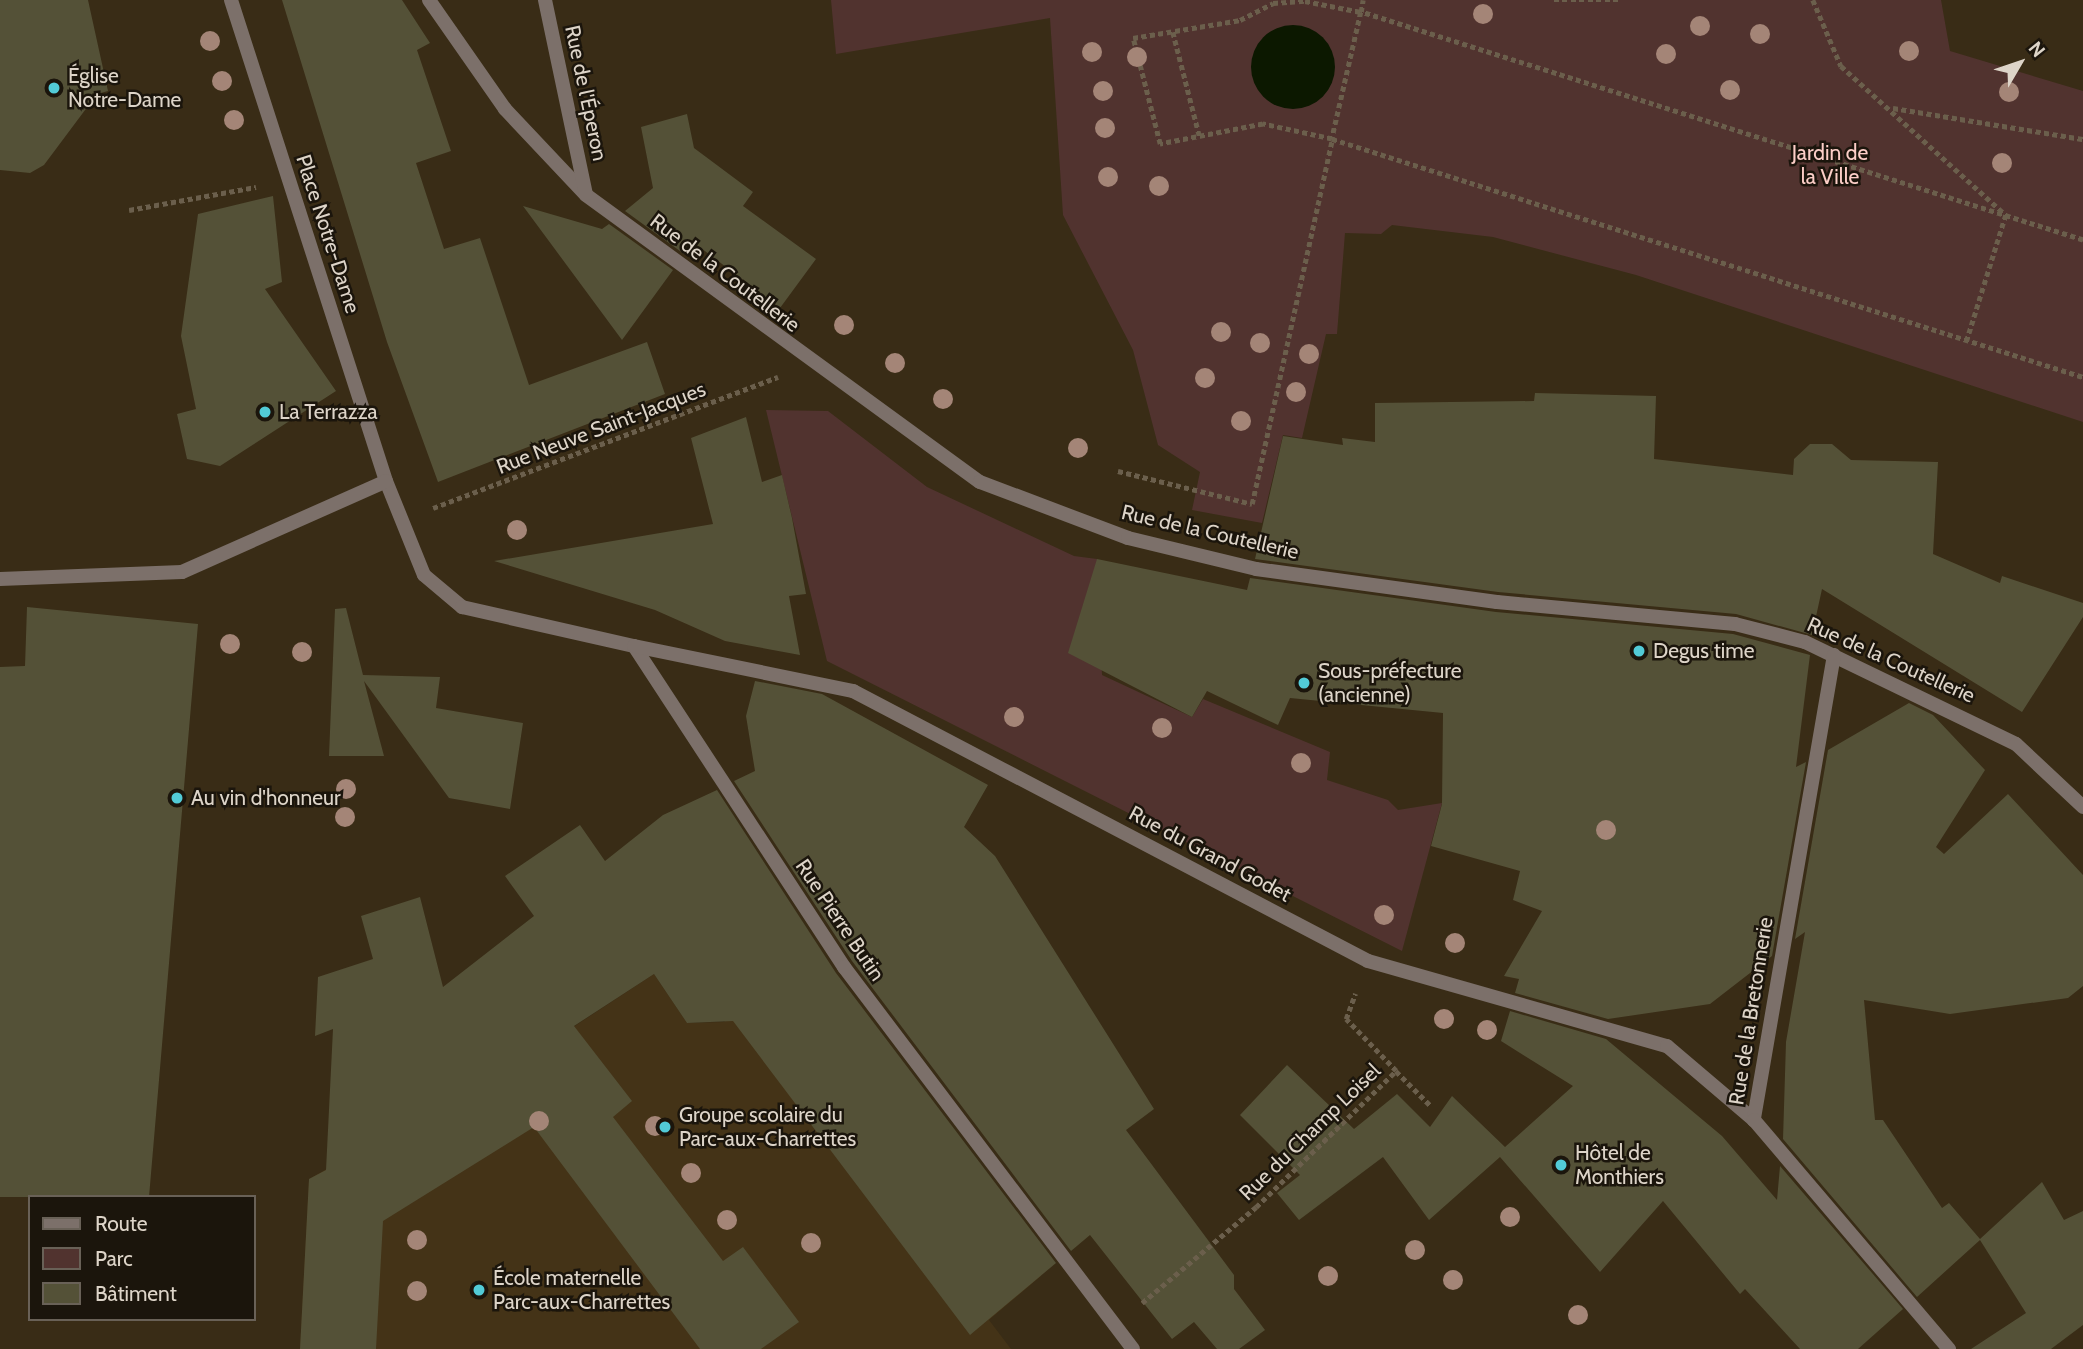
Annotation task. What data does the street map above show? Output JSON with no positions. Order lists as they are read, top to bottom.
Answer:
{
  "streets": {
    "street": [
      "Rue de l'Éperon",
      "Place Notre-Dame",
      "Rue de la Coutellerie",
      "Rue du Grand Godet",
      "Rue Pierre Butin",
      "Rue de la Bretonnerie"
    ],
    "path": ["Rue Neuve Saint-Jacques", "Rue du Champ Loisel"]
  },
  "crossings": [
    ["Rue de l'Éperon", "Rue de la Coutellerie"],
    ["Place Notre-Dame", "Rue Neuve Saint-Jacques"],
    ["Place Notre-Dame", "Rue du Grand Godet"],
    ["Place Notre-Dame", "Rue Pierre Butin"],
    ["Rue de la Coutellerie", "Rue Neuve Saint-Jacques"],
    ["Rue de la Coutellerie", "Rue de la Bretonnerie"],
    ["Rue du Grand Godet", "Rue Pierre Butin"],
    ["Rue du Grand Godet", "Rue de la Bretonnerie"],
    ["Rue du Grand Godet", "Rue du Champ Loisel"]
  ],
  "parks": ["Jardin de la Ville"],
  "places": [
    "Église Notre-Dame",
    "La Terrazza",
    "Degus time",
    "Sous-préfecture (ancienne)",
    "Au vin d'honneur",
    "Groupe scolaire du Parc-aux-Charrettes",
    "Hôtel de Monthiers",
    "École maternelle Parc-aux-Charrettes"
  ],
  "legend": ["Route", "Parc", "Bâtiment"],
  "north": "top right"
}
